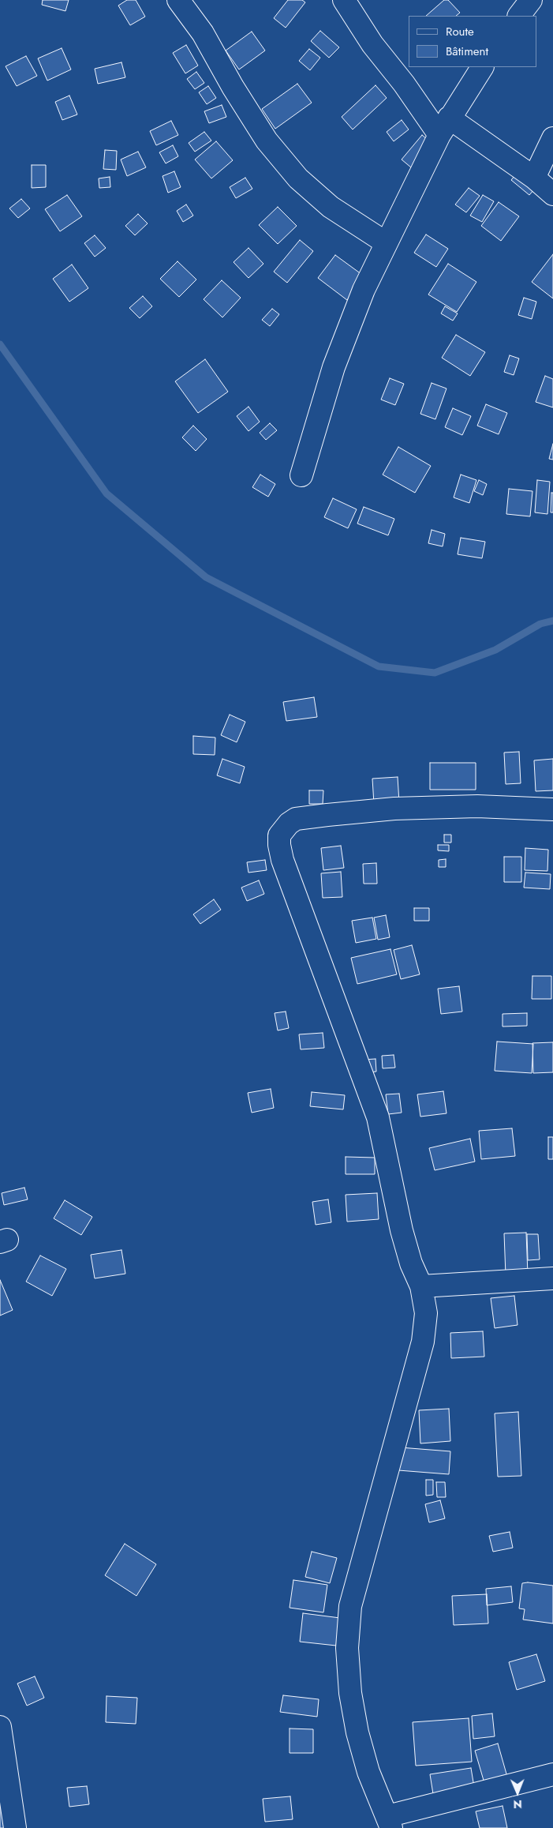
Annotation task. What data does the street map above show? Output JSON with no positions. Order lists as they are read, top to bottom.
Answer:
{
  "legend": ["Route", "Bâtiment"],
  "north": "bottom"
}
